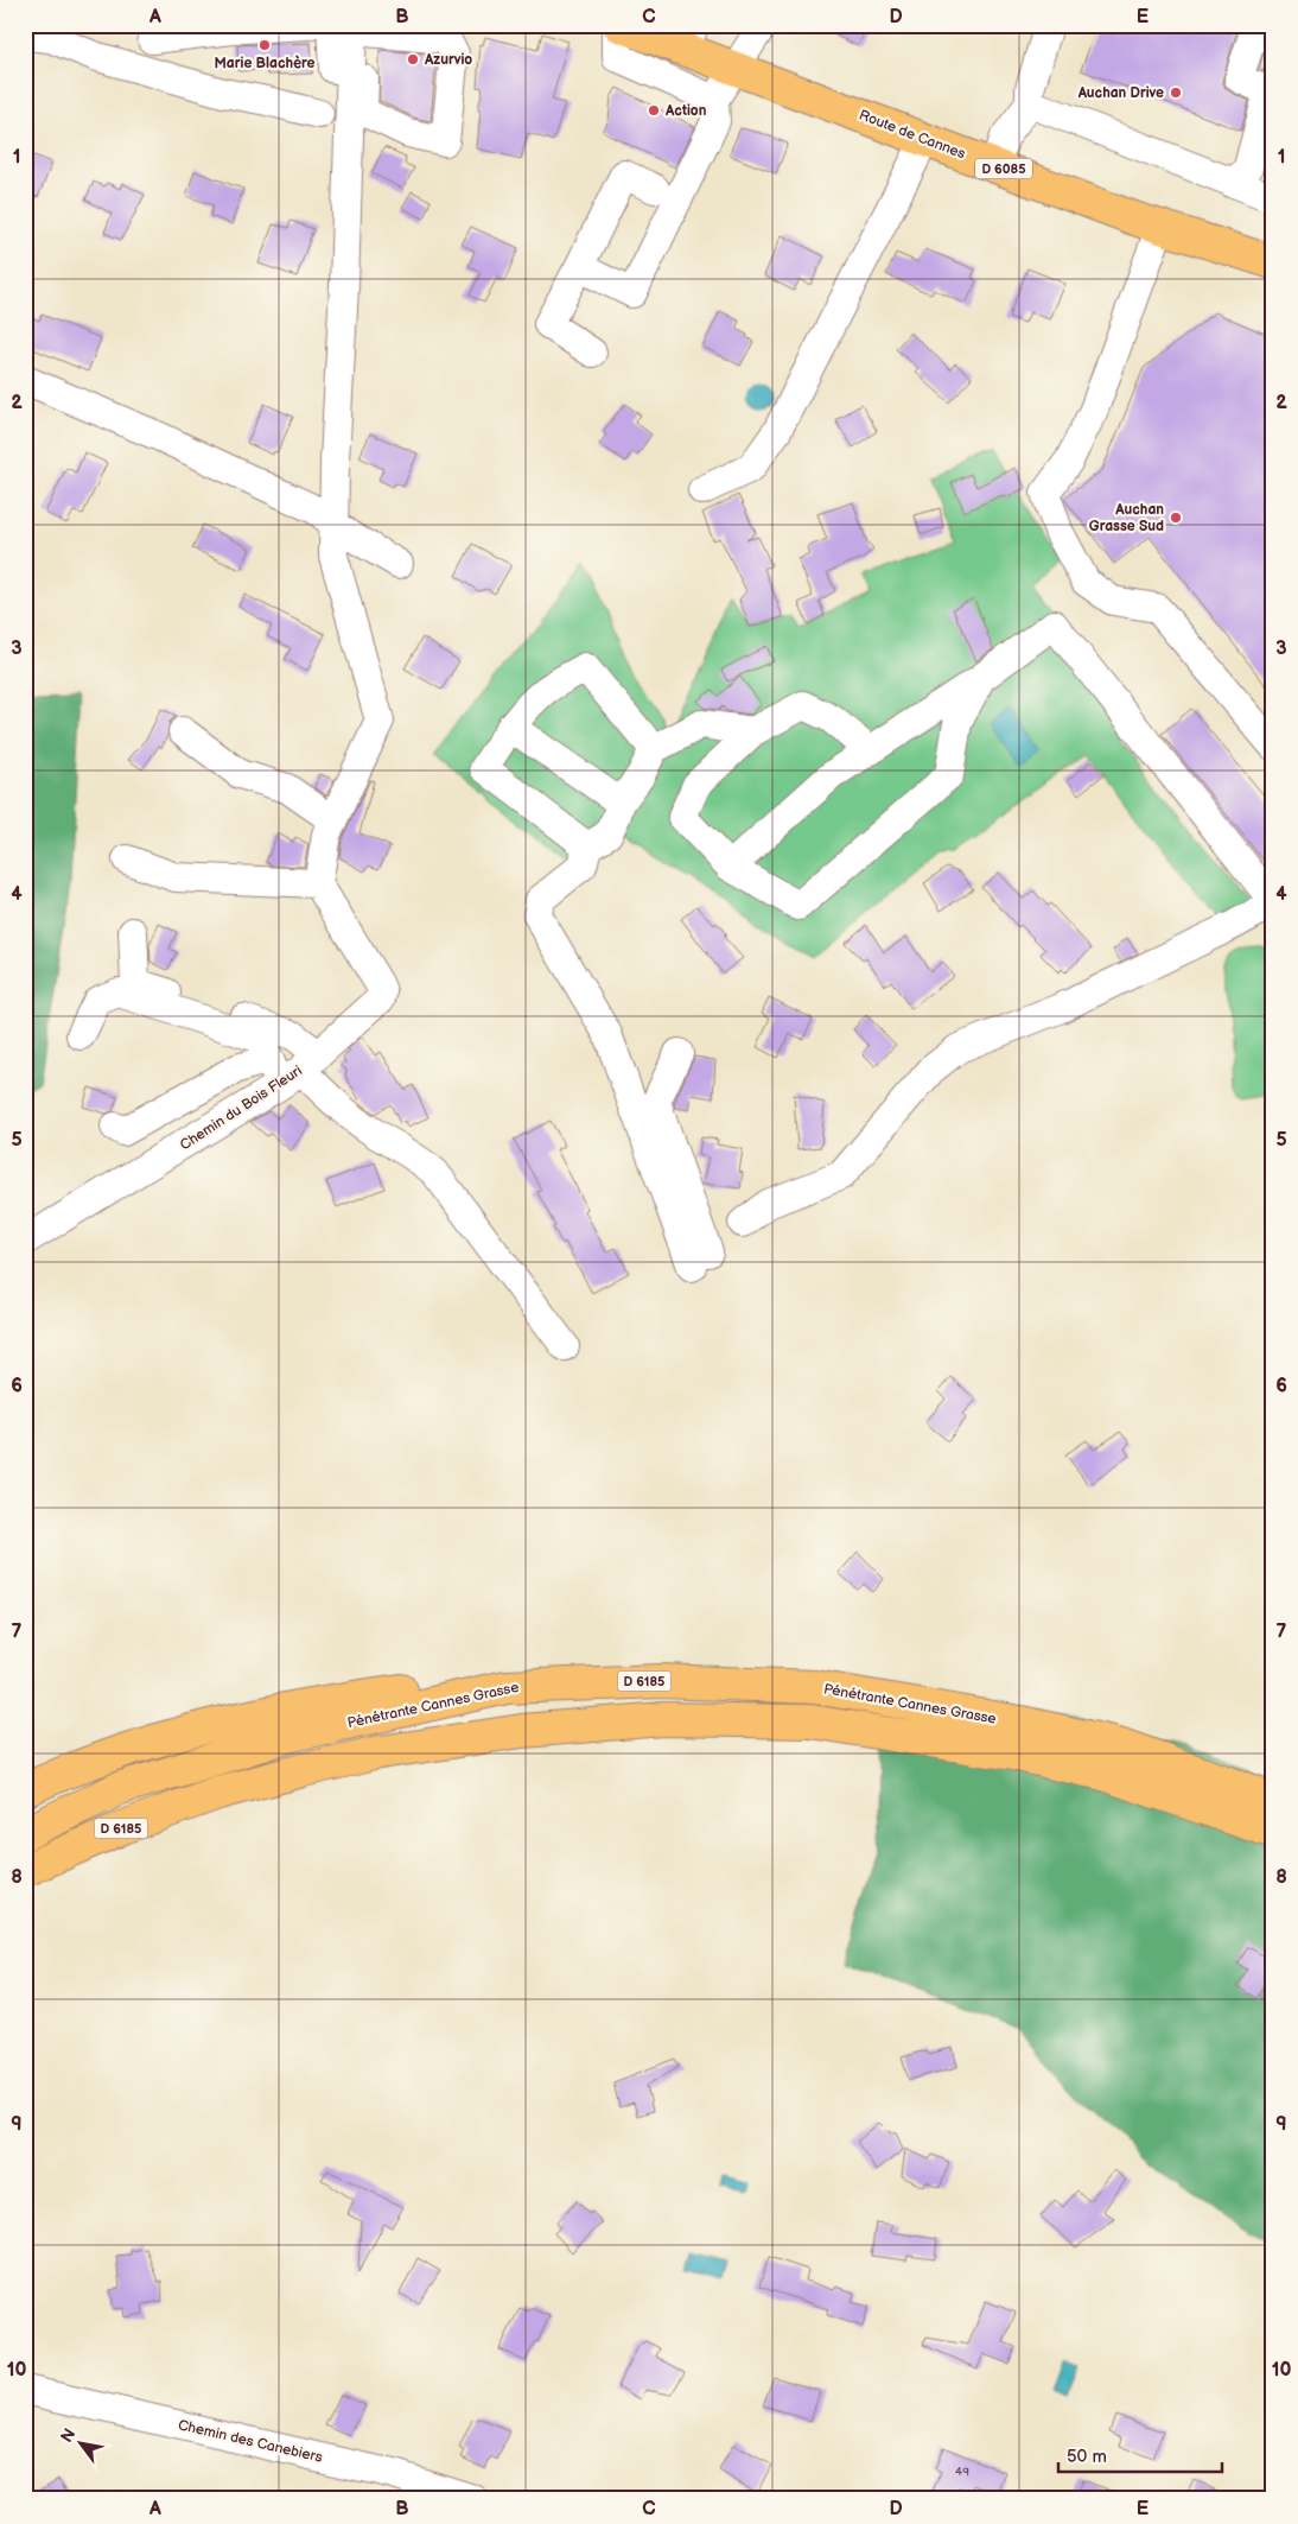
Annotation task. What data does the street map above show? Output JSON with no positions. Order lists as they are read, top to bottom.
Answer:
{
  "streets": {
    "main road": [
      "Route de Cannes",
      "D 6085",
      "D 6185",
      "Pénétrante Cannes Grasse"
    ],
    "street": ["Chemin du Bois Fleuri", "Chemin des Canebiers"]
  },
  "places": [
    "Marie Blachère",
    "Azurvio",
    "Auchan Drive",
    "Action",
    "Auchan Grasse Sud"
  ],
  "house_numbers": ["49"],
  "scale_bar": "50 m",
  "north": "top left",
  "grid": {
    "columns": [
      "A",
      "B",
      "C",
      "D",
      "E"
    ],
    "rows": [
      "1",
      "2",
      "3",
      "4",
      "5",
      "6",
      "7",
      "8",
      "9",
      "10"
    ]
  }
}
